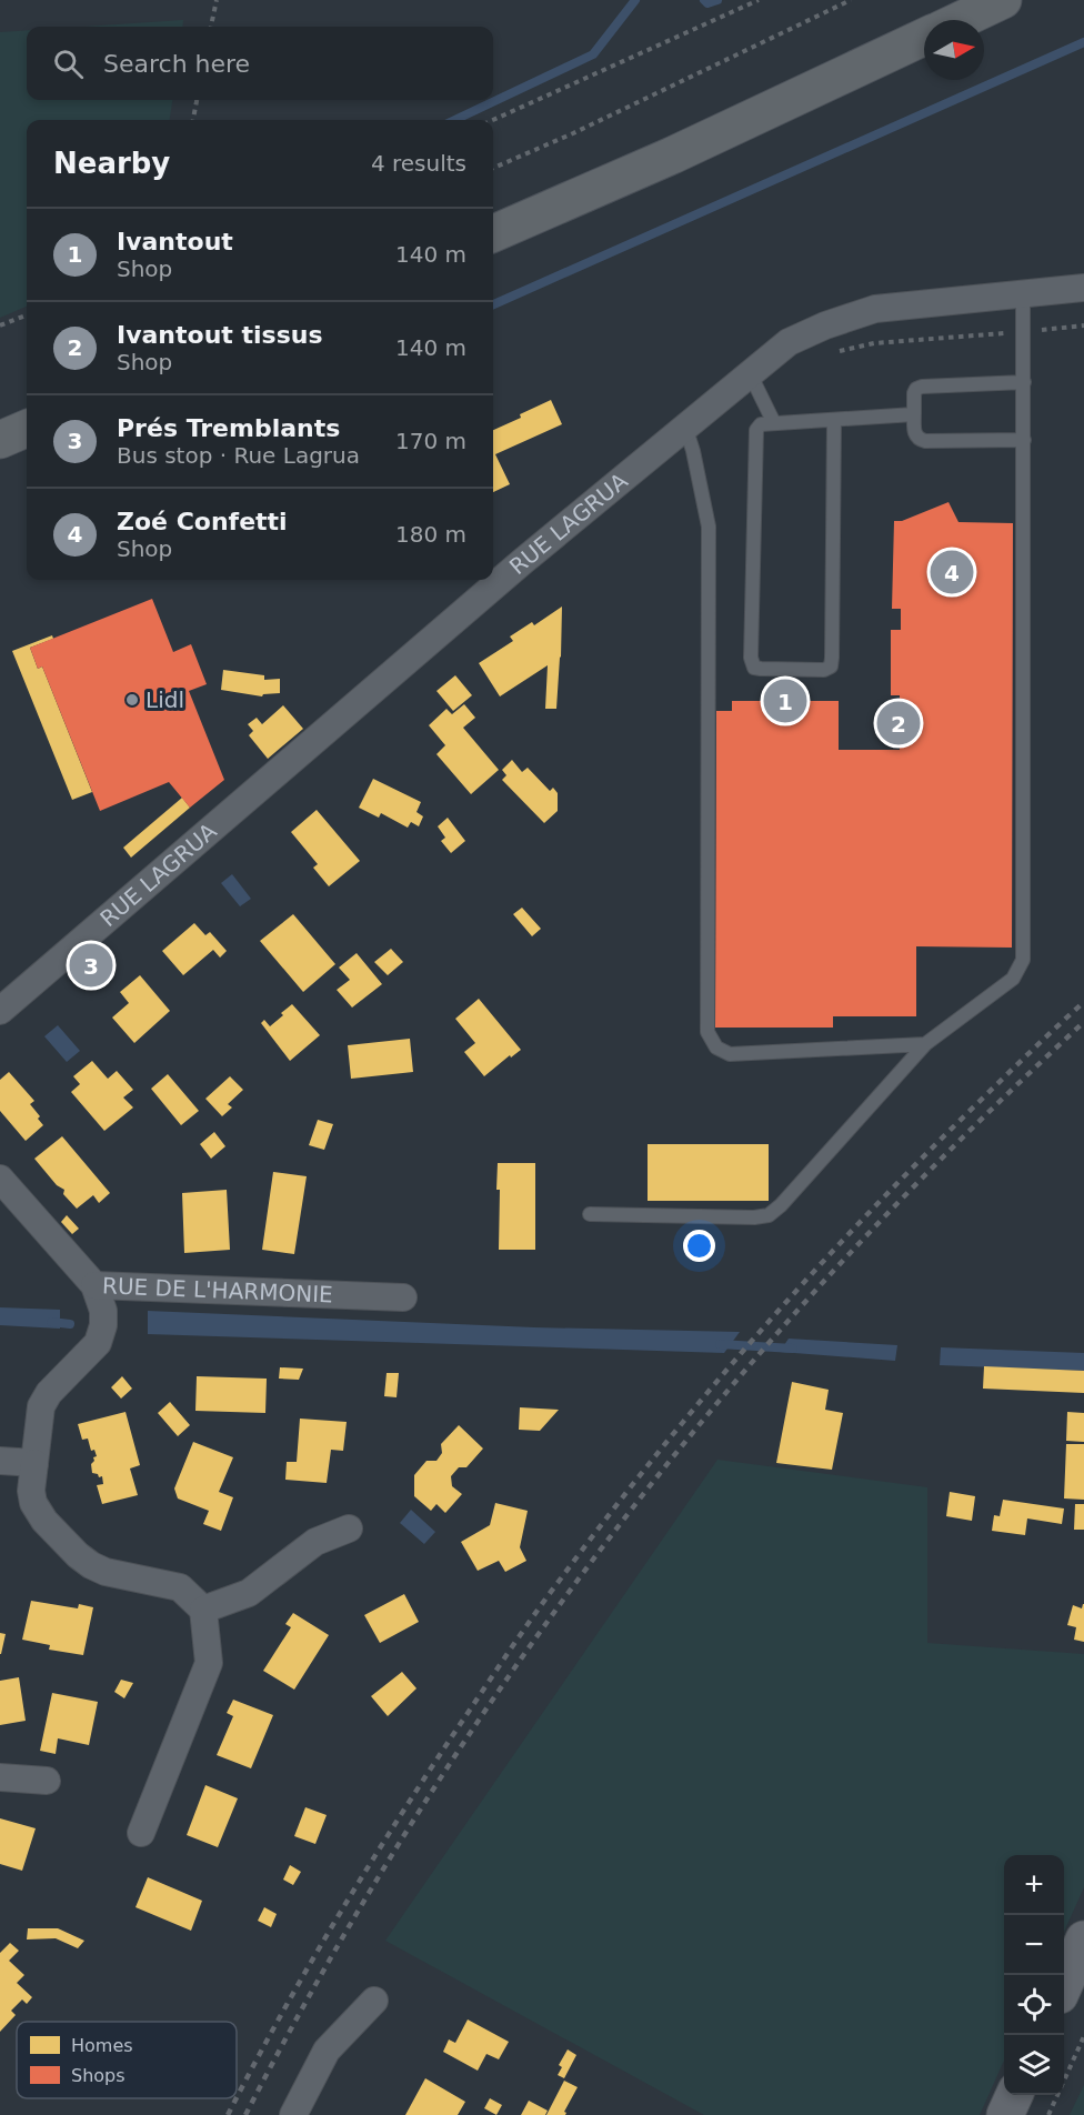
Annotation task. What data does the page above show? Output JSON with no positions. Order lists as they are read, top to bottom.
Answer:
{
  "streets": {
    "street": ["RUE LAGRUA", "RUE DE L'HARMONIE"]
  },
  "places": ["Lidl"],
  "legend": ["Homes", "Shops"],
  "north": "right",
  "page": {
    "search": "Search here",
    "heading": ["Nearby", "4 results"],
    "list": [
      {
        "mark": "1",
        "name": "Ivantout",
        "note": "Shop",
        "value": "140 m"
      },
      {
        "mark": "2",
        "name": "Ivantout tissus",
        "note": "Shop",
        "value": "140 m"
      },
      {
        "mark": "3",
        "name": "Prés Tremblants",
        "note": "Bus stop · Rue Lagrua",
        "value": "170 m"
      },
      {
        "mark": "4",
        "name": "Zoé Confetti",
        "note": "Shop",
        "value": "180 m"
      }
    ],
    "pins": [
      "4",
      "1",
      "2",
      "3"
    ],
    "map_buttons": ["+", "−"]
  }
}
